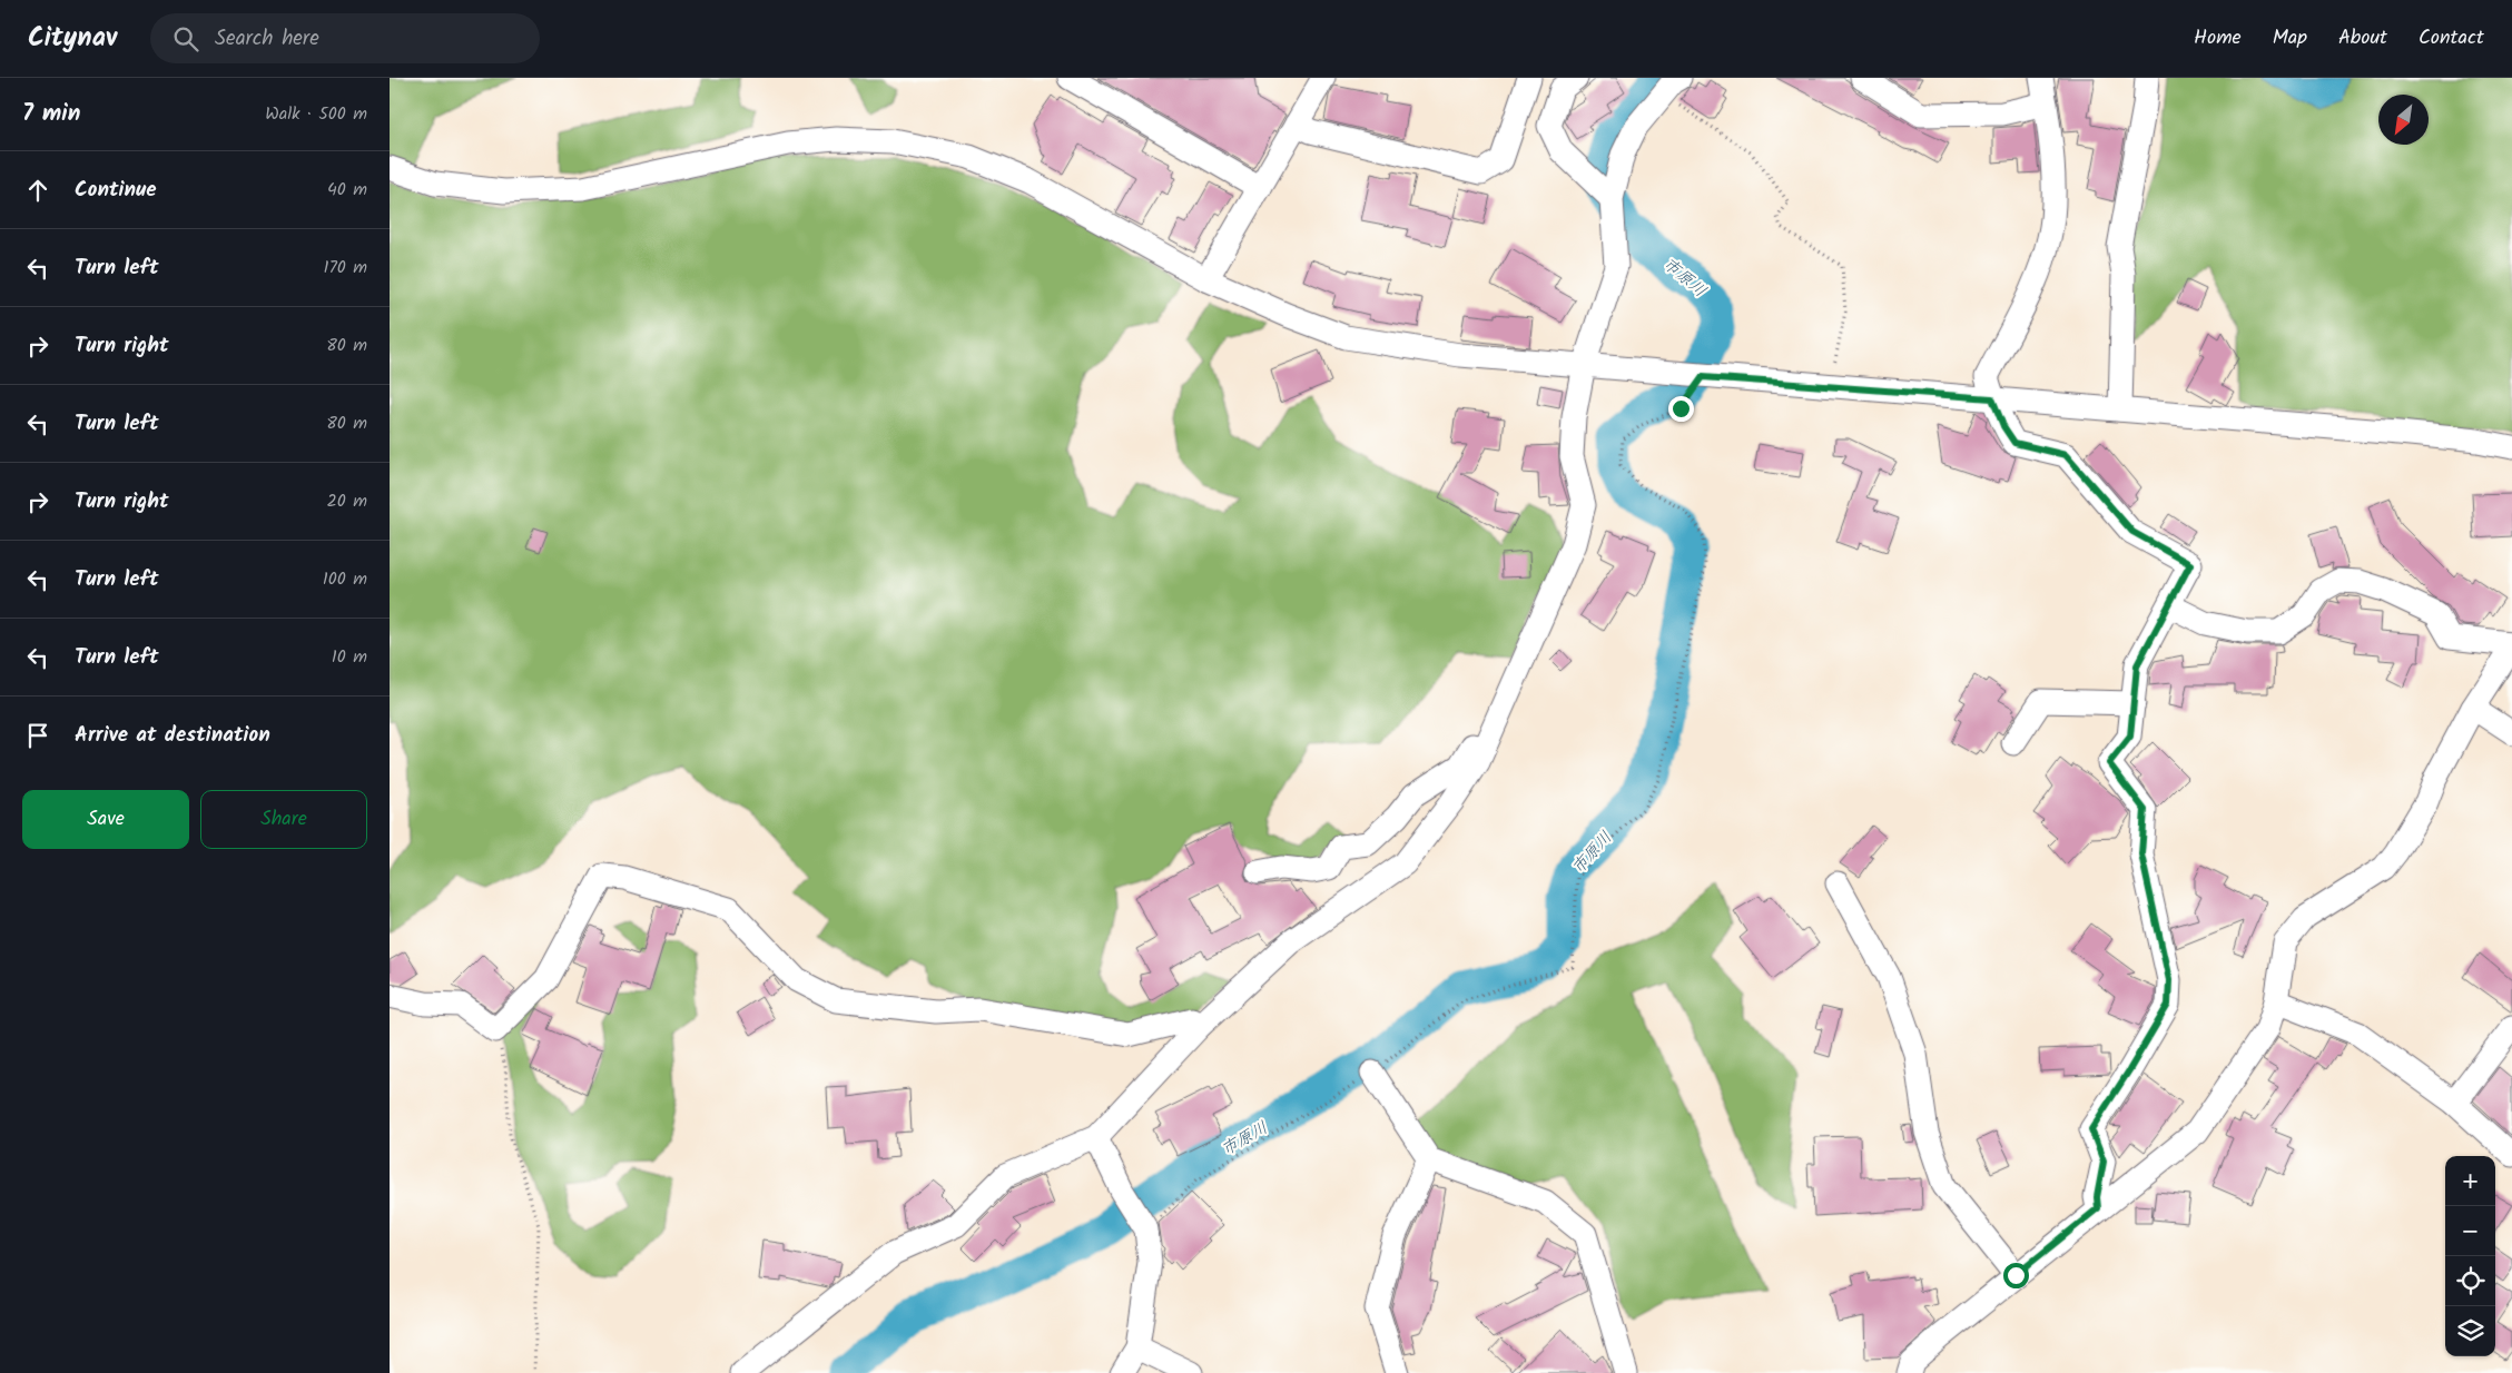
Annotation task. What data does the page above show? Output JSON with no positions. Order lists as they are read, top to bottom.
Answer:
{
  "water": ["市原川"],
  "north": "bottom left",
  "page": {
    "header": "Citynav",
    "search": "Search here",
    "nav": [
      "Home",
      "Map",
      "About",
      "Contact"
    ],
    "heading": ["7 min", "Walk · 500 m"],
    "list": [
      ["Continue", "40 m"],
      ["Turn left", "170 m"],
      ["Turn right", "80 m"],
      ["Turn left", "80 m"],
      ["Turn right", "20 m"],
      ["Turn left", "100 m"],
      ["Turn left", "10 m"],
      "Arrive at destination"
    ],
    "buttons": ["Save", "Share"],
    "map_buttons": ["+", "−"]
  }
}
